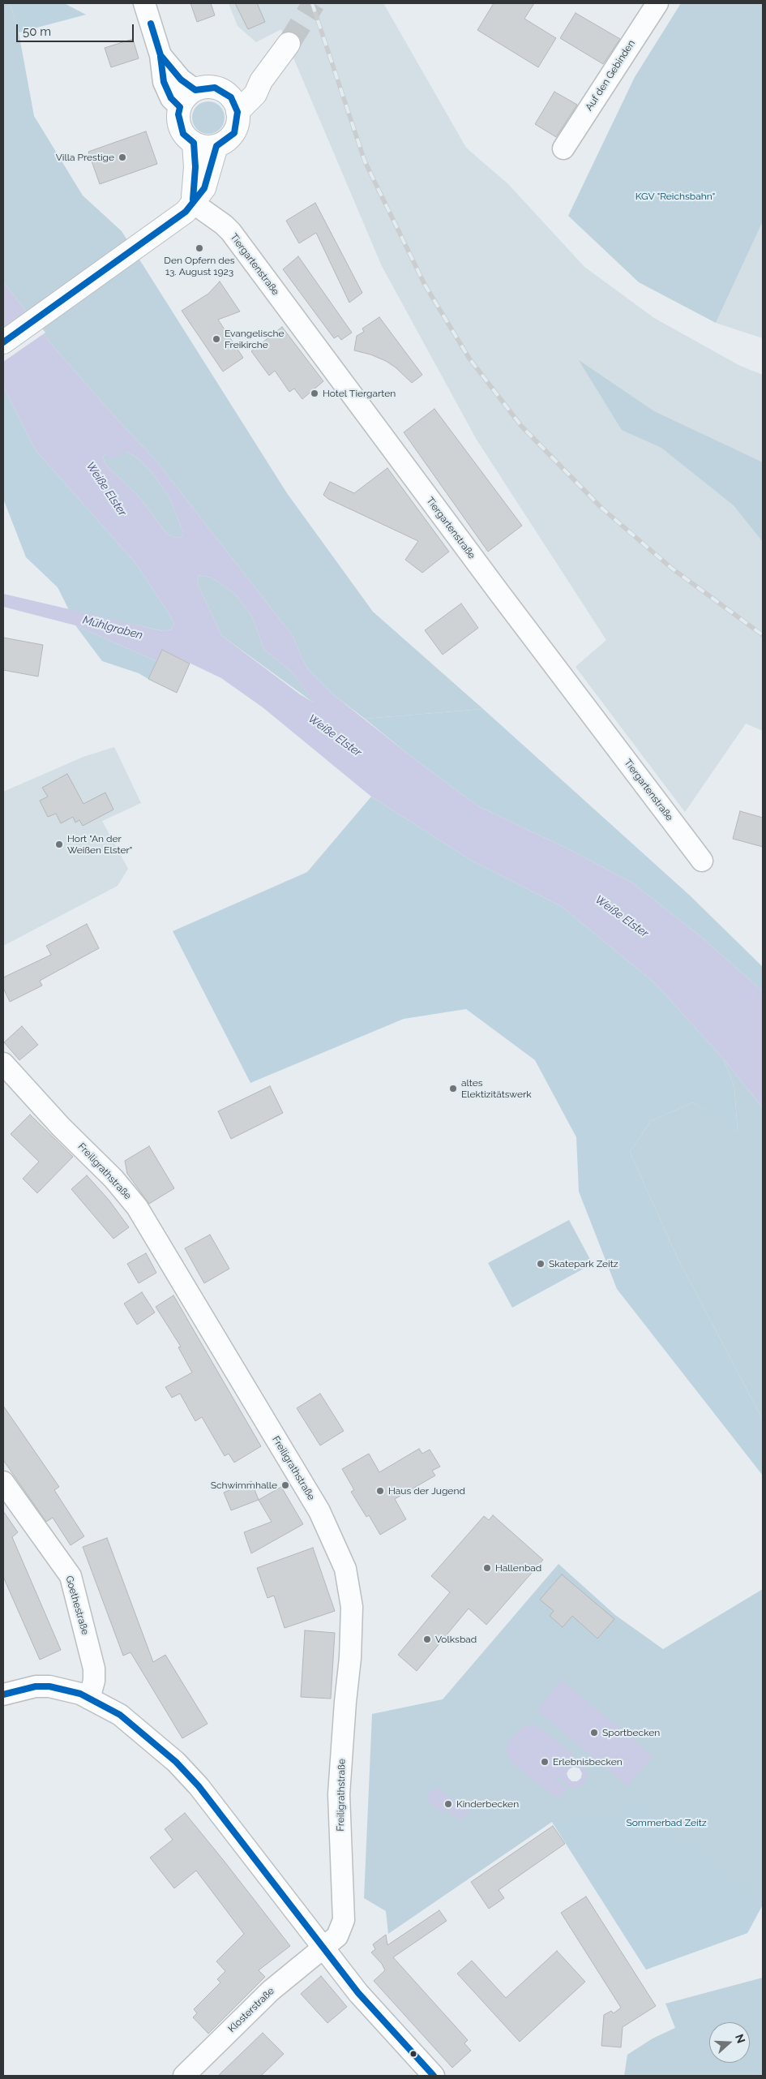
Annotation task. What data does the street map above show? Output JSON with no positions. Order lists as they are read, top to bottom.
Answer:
{
  "streets": {
    "street": [
      "Auf den Gebinden",
      "Tiergartenstraße",
      "Freiligrathstraße",
      "Goethestraße",
      "Klosterstraße"
    ]
  },
  "crossings": [
    ["Freiligrathstraße", "Klosterstraße"]
  ],
  "water": ["Weiße Elster", "Mühlgraben"],
  "parks": ["KGV \"Reichsbahn\"", "Sommerbad Zeitz"],
  "places": [
    "Villa Prestige",
    "Den Opfern des 13. August 1923",
    "Evangelische Freikirche",
    "Hotel Tiergarten",
    "Hort \"An der Weißen Elster\"",
    "altes Elektizitätswerk",
    "Skatepark Zeitz",
    "Schwimmhalle",
    "Haus der Jugend",
    "Hallenbad",
    "Volksbad",
    "Sportbecken",
    "Erlebnisbecken",
    "Kinderbecken"
  ],
  "scale_bar": "50 m",
  "north": "right"
}
